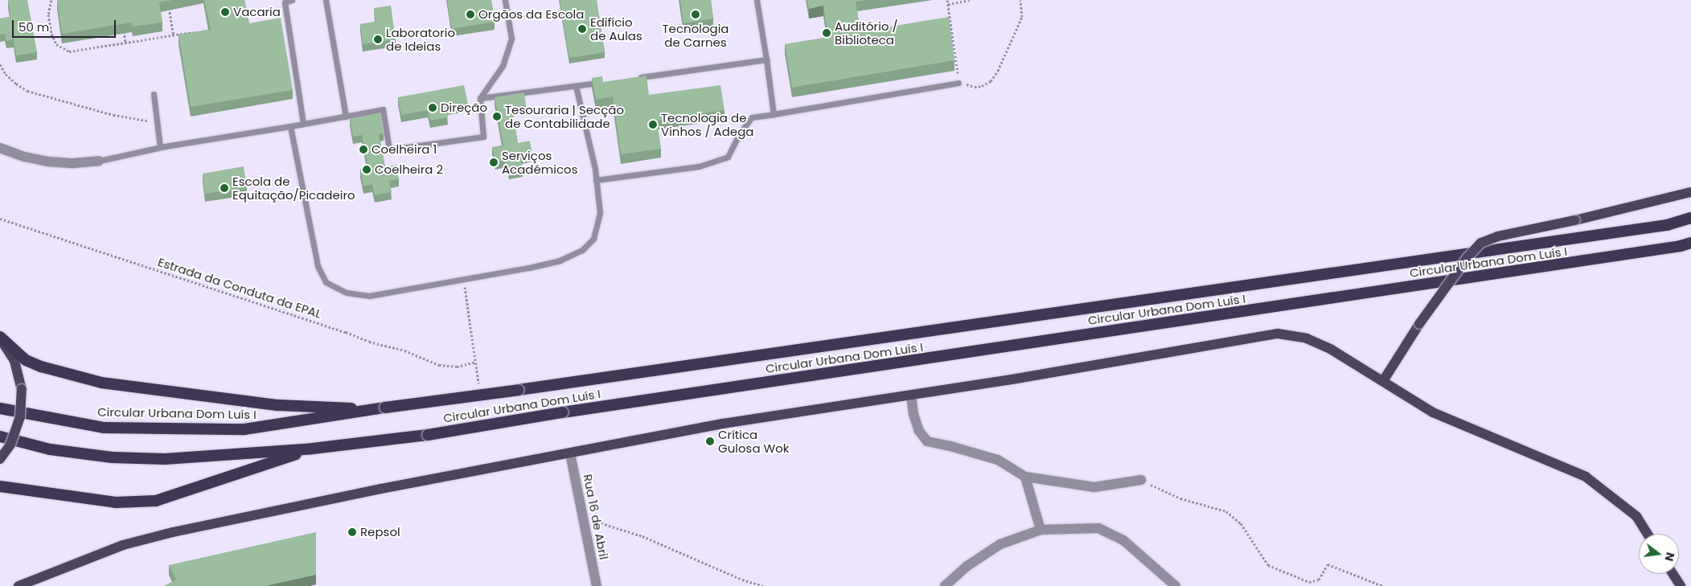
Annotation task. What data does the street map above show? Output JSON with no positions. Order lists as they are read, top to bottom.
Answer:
{
  "streets": {
    "highway": ["Circular Urbana Dom Luís I"],
    "street": ["Rua 16 de Abril"],
    "path": ["Estrada da Conduta da EPAL"]
  },
  "places": [
    "Vacaria",
    "Orgãos da Escola",
    "Tecnologia de Carnes",
    "Edifício de Aulas",
    "Auditório / Biblioteca",
    "Laboratorio de Ideias",
    "Direção",
    "Tesouraria | Secção de Contabilidade",
    "Tecnologia de Vinhos / Adega",
    "Coelheira 1",
    "Serviços Académicos",
    "Coelheira 2",
    "Escola de Equitação/Picadeiro",
    "Crítica Gulosa Wok",
    "Repsol"
  ],
  "scale_bar": "50 m",
  "north": "right"
}
